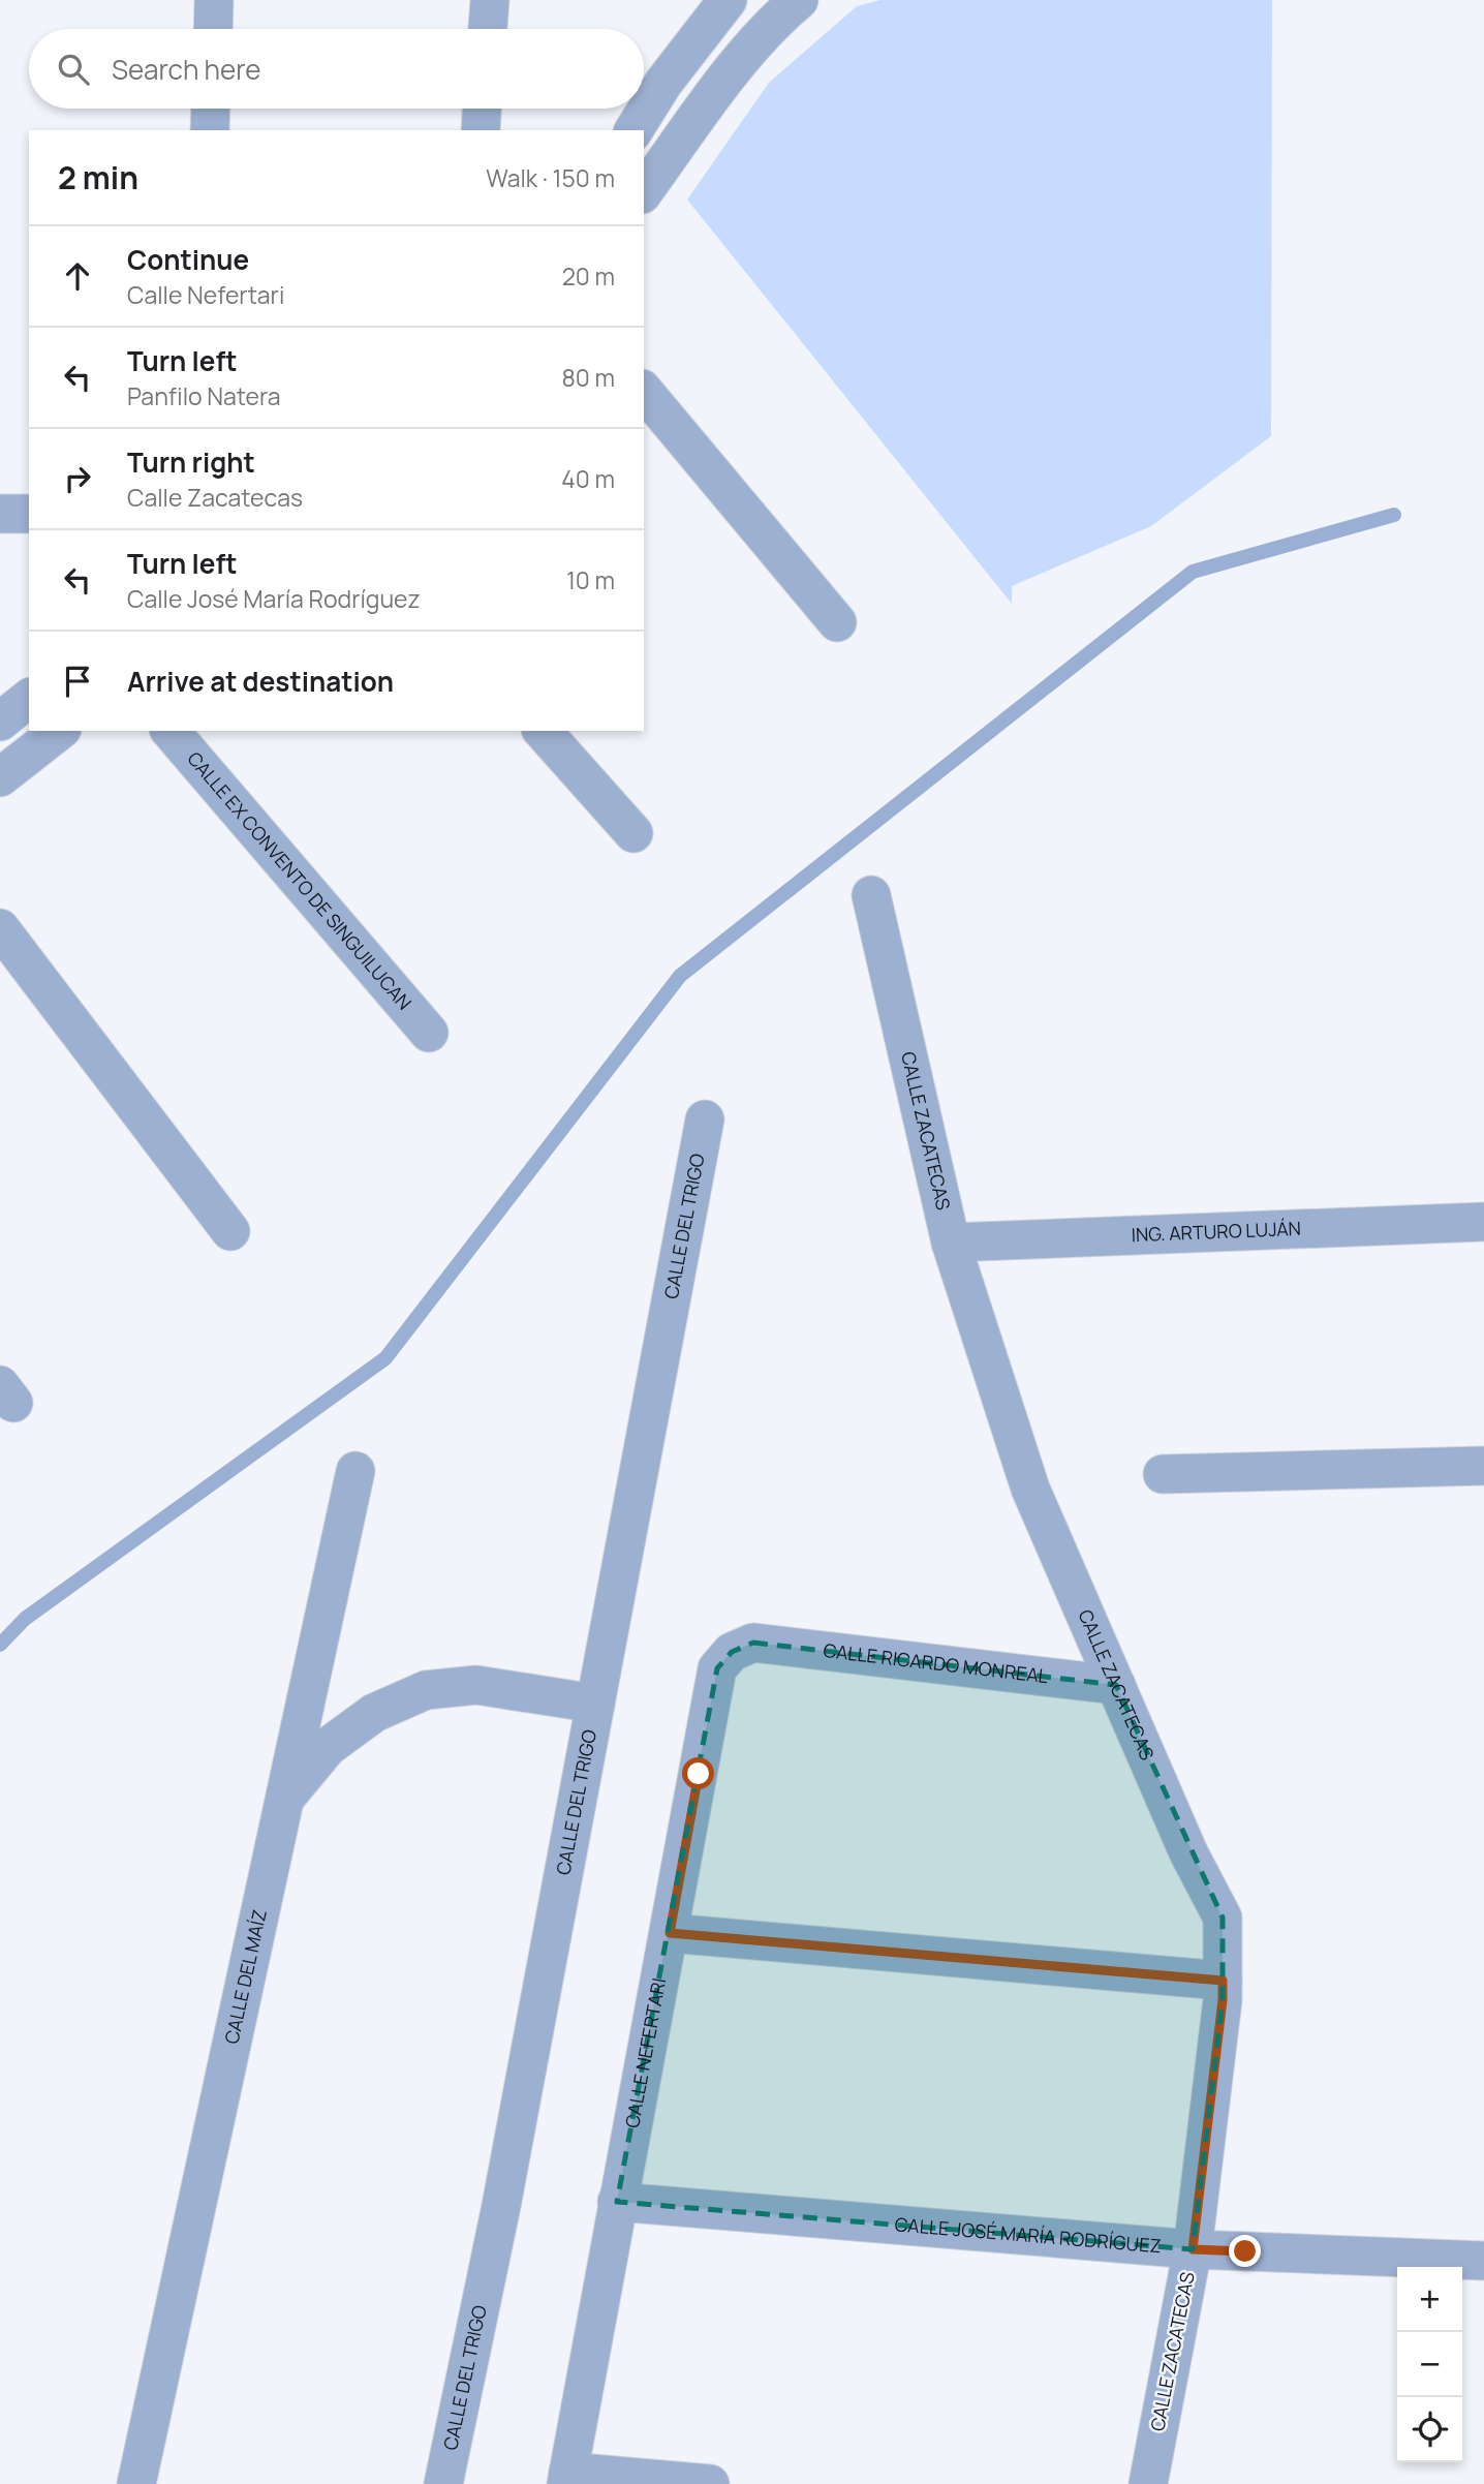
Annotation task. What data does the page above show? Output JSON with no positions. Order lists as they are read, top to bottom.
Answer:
{
  "streets": {
    "street": [
      "CALLE EX CONVENTO DE SINGUILUCAN",
      "CALLE ZACATECAS",
      "CALLE DEL TRIGO",
      "ING. ARTURO LUJÁN",
      "CALLE RICARDO MONREAL",
      "CALLE DEL MAÍZ",
      "CALLE NEFERTARI",
      "CALLE JOSÉ MARÍA RODRÍGUEZ"
    ]
  },
  "crossings": [
    ["CALLE ZACATECAS", "ING. ARTURO LUJÁN"],
    ["CALLE ZACATECAS", "CALLE RICARDO MONREAL"],
    ["CALLE ZACATECAS", "CALLE JOSÉ MARÍA RODRÍGUEZ"],
    ["CALLE RICARDO MONREAL", "CALLE NEFERTARI"],
    ["CALLE NEFERTARI", "CALLE JOSÉ MARÍA RODRÍGUEZ"]
  ],
  "page": {
    "search": "Search here",
    "heading": ["2 min", "Walk · 150 m"],
    "list": [
      ["Continue", "Calle Nefertari", "20 m"],
      ["Turn left", "Panfilo Natera", "80 m"],
      ["Turn right", "Calle Zacatecas", "40 m"],
      ["Turn left", "Calle José María Rodríguez", "10 m"],
      "Arrive at destination"
    ],
    "map_buttons": ["+", "−"]
  }
}
